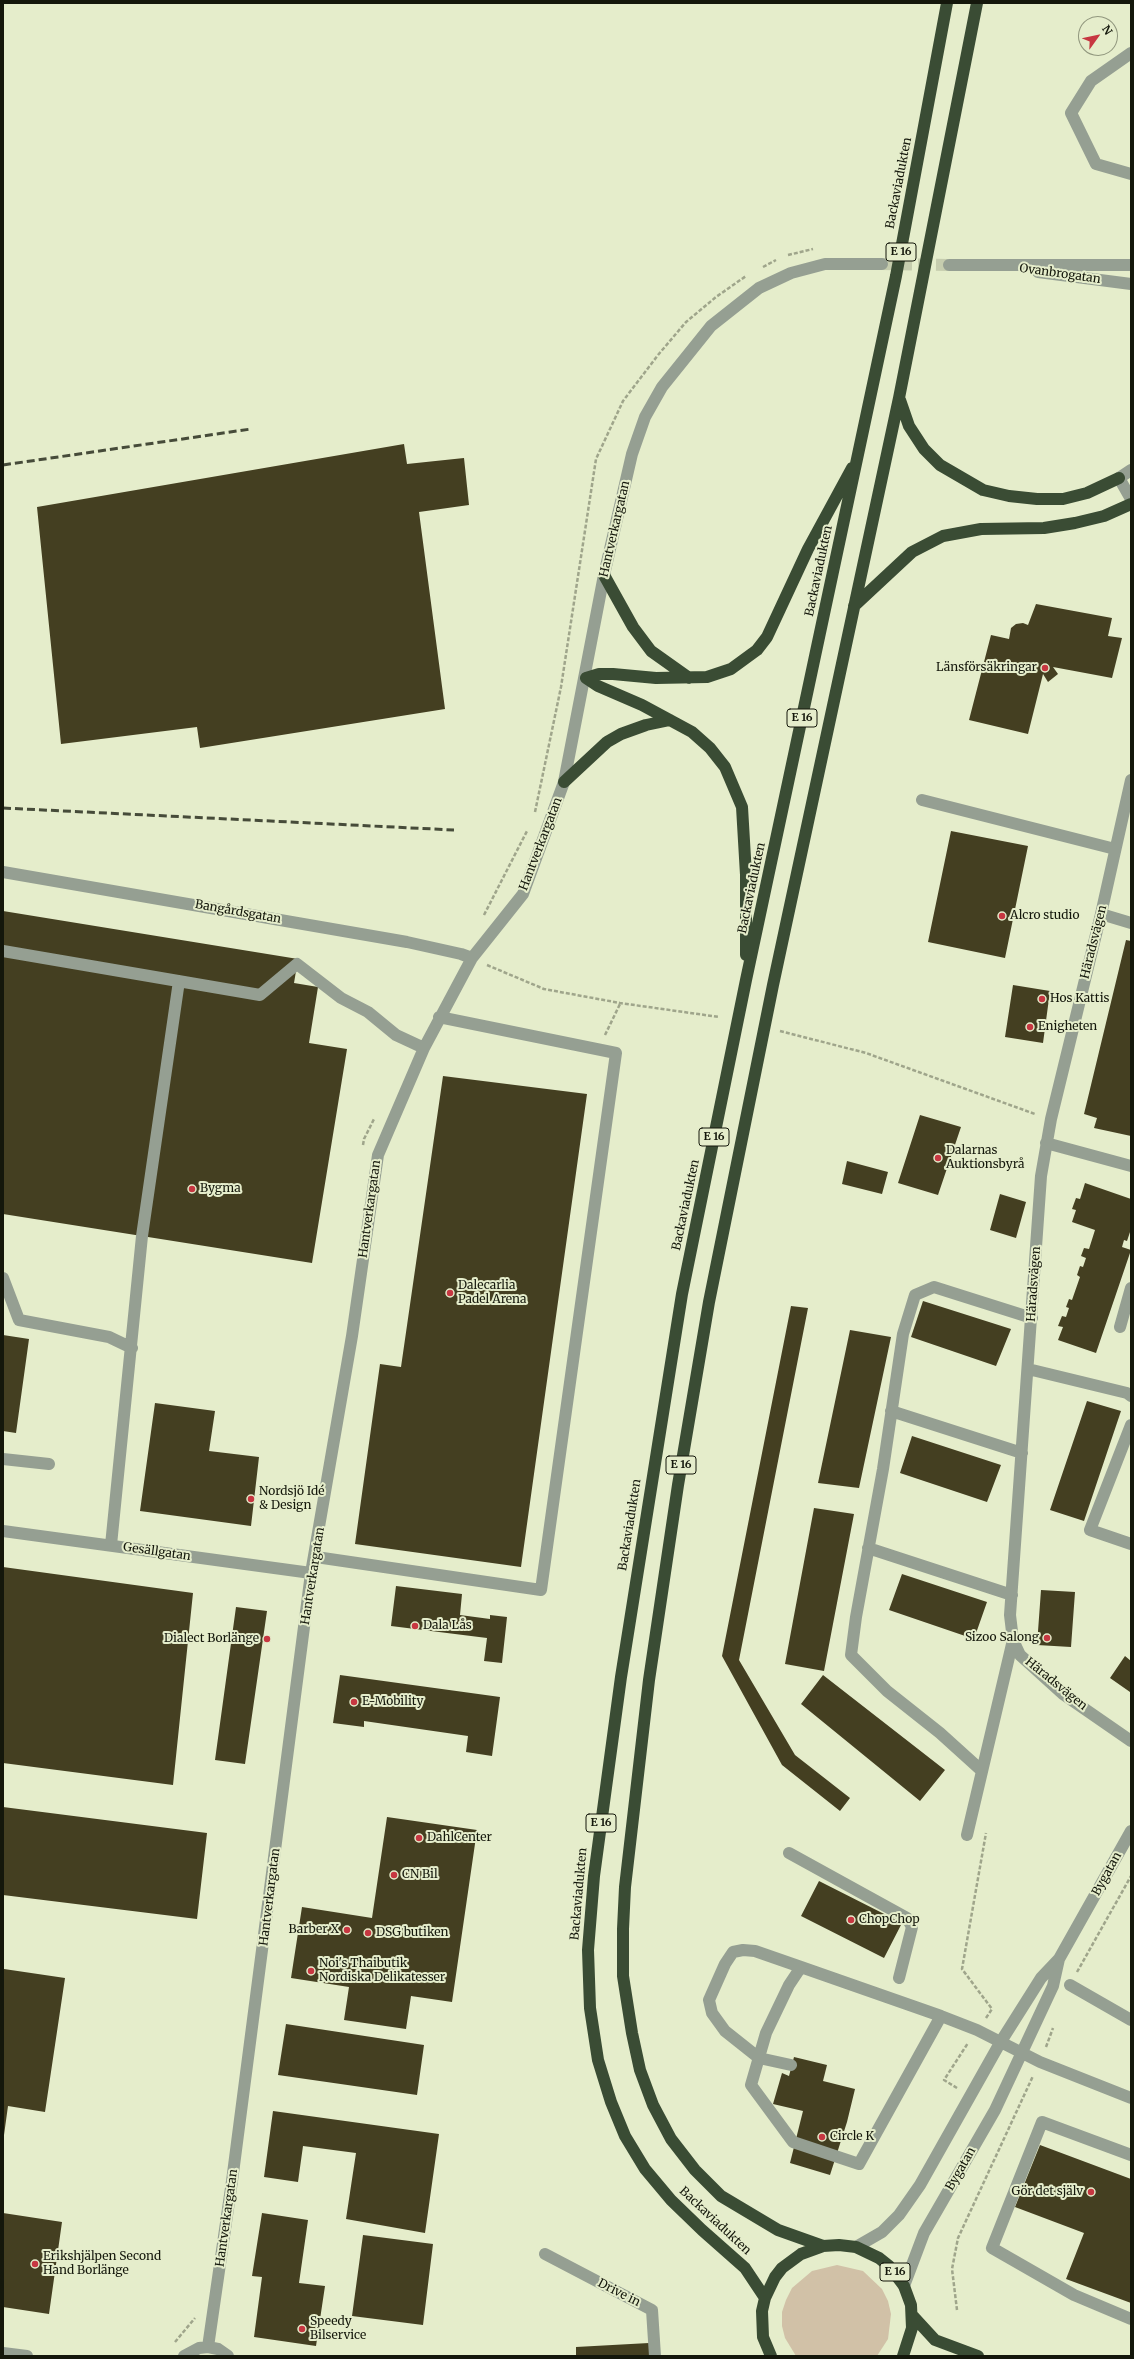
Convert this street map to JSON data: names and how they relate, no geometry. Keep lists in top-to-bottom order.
{
  "streets": {
    "highway": ["Backaviadukten", "E 16"],
    "street": [
      "Ovanbrogatan",
      "Hantverkargatan",
      "Bangårdsgatan",
      "Häradsvägen",
      "Gesällgatan",
      "Bygatan",
      "Drive in"
    ]
  },
  "crossings": [
    ["Backaviadukten", "E 16"],
    ["E 16", "Bygatan"],
    ["Hantverkargatan", "Bangårdsgatan"],
    ["Hantverkargatan", "Gesällgatan"]
  ],
  "places": [
    "Länsförsäkringar",
    "Alcro studio",
    "Hos Kattis",
    "Enigheten",
    "Dalarnas Auktionsbyrå",
    "Bygma",
    "Dalecarlia Padel Arena",
    "Nordsjö Idé & Design",
    "Dala Lås",
    "Sizoo Salong",
    "Dialect Borlänge",
    "E-Mobility",
    "DahlCenter",
    "CN Bil",
    "ChopChop",
    "Barber X",
    "DSG butiken",
    "Noi's Thaibutik Nordiska Delikatesser",
    "Circle K",
    "Gör det själv",
    "Erikshjälpen Second Hand Borlänge",
    "Speedy Bilservice"
  ],
  "north": "top right"
}
